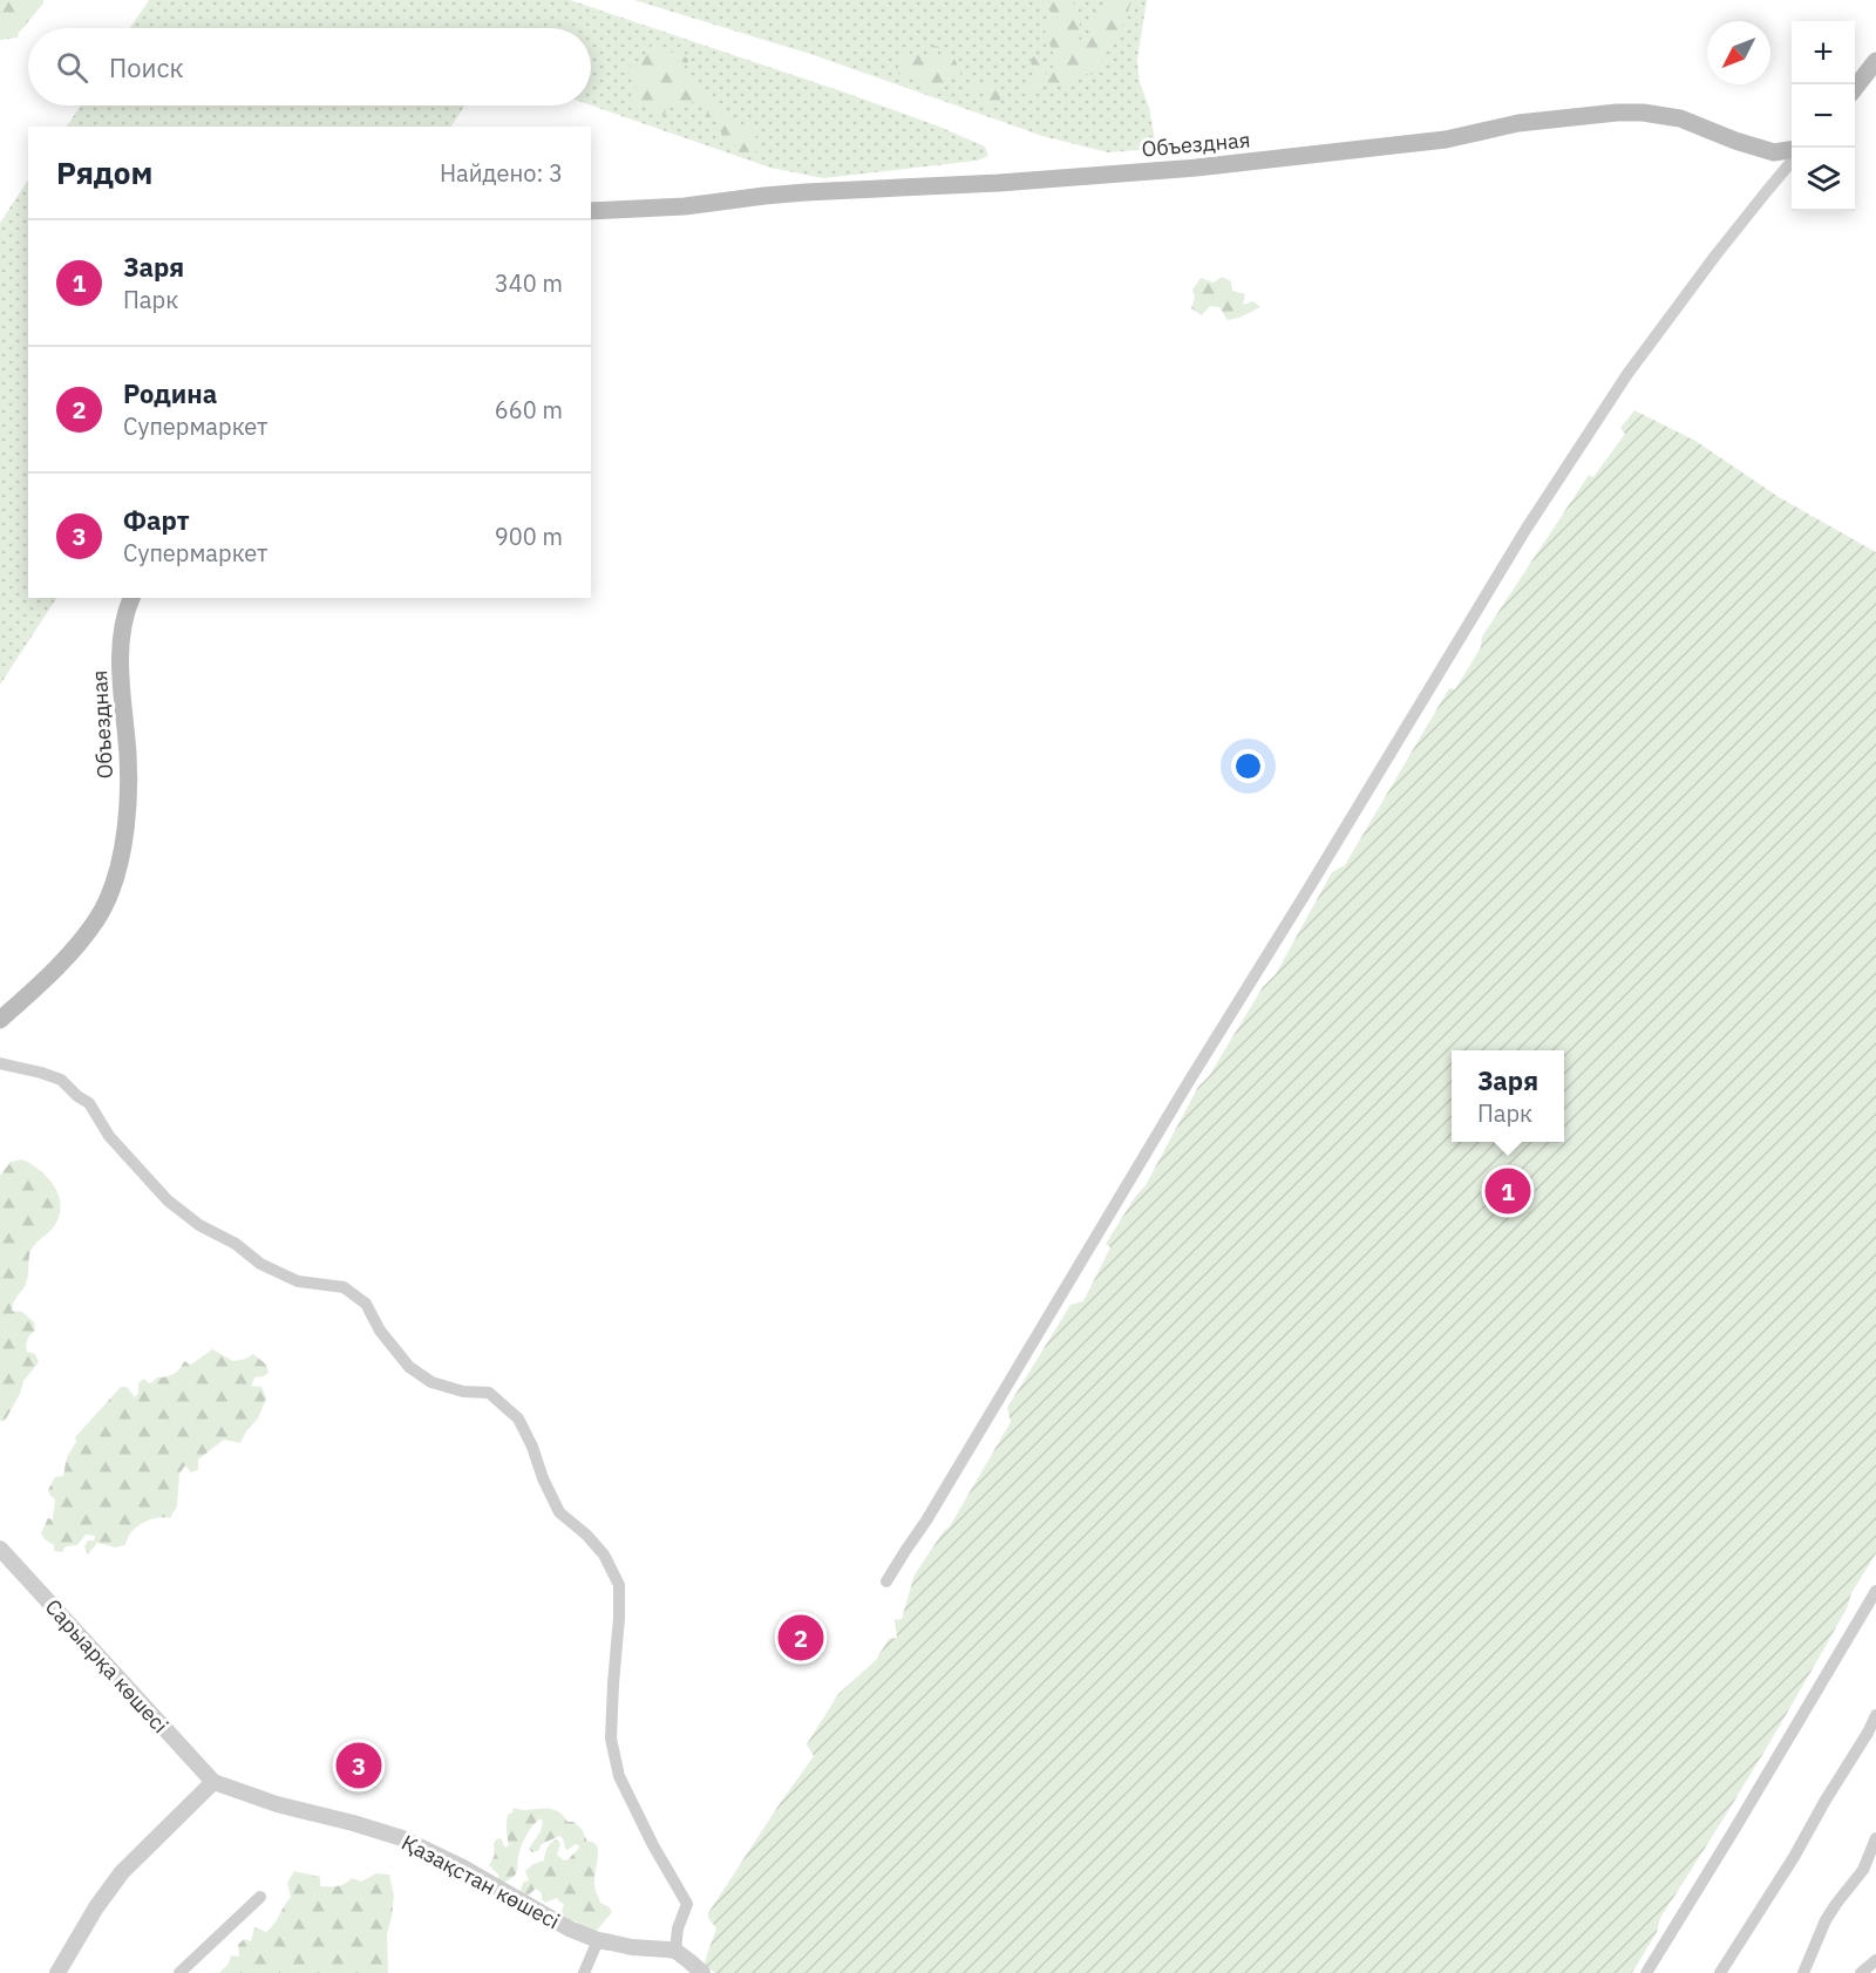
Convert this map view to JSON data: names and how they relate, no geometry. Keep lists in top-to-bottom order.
{
  "streets": {
    "main road": ["Объездная"],
    "street": ["Сарыарқа көшесі", "Қазақстан көшесі"]
  },
  "crossings": [
    ["Сарыарқа көшесі", "Қазақстан көшесі"]
  ],
  "north": "bottom left",
  "page": {
    "map_buttons": ["+", "−"],
    "search": "Поиск",
    "heading": ["Рядом", "Найдено: 3"],
    "list": [
      {
        "mark": "1",
        "name": "Заря",
        "note": "Парк",
        "value": "340 m"
      },
      {
        "mark": "2",
        "name": "Родина",
        "note": "Супермаркет",
        "value": "660 m"
      },
      {
        "mark": "3",
        "name": "Фарт",
        "note": "Супермаркет",
        "value": "900 m"
      }
    ],
    "popup": ["Заря", "Парк"],
    "pins": ["1", "2", "3"]
  }
}
